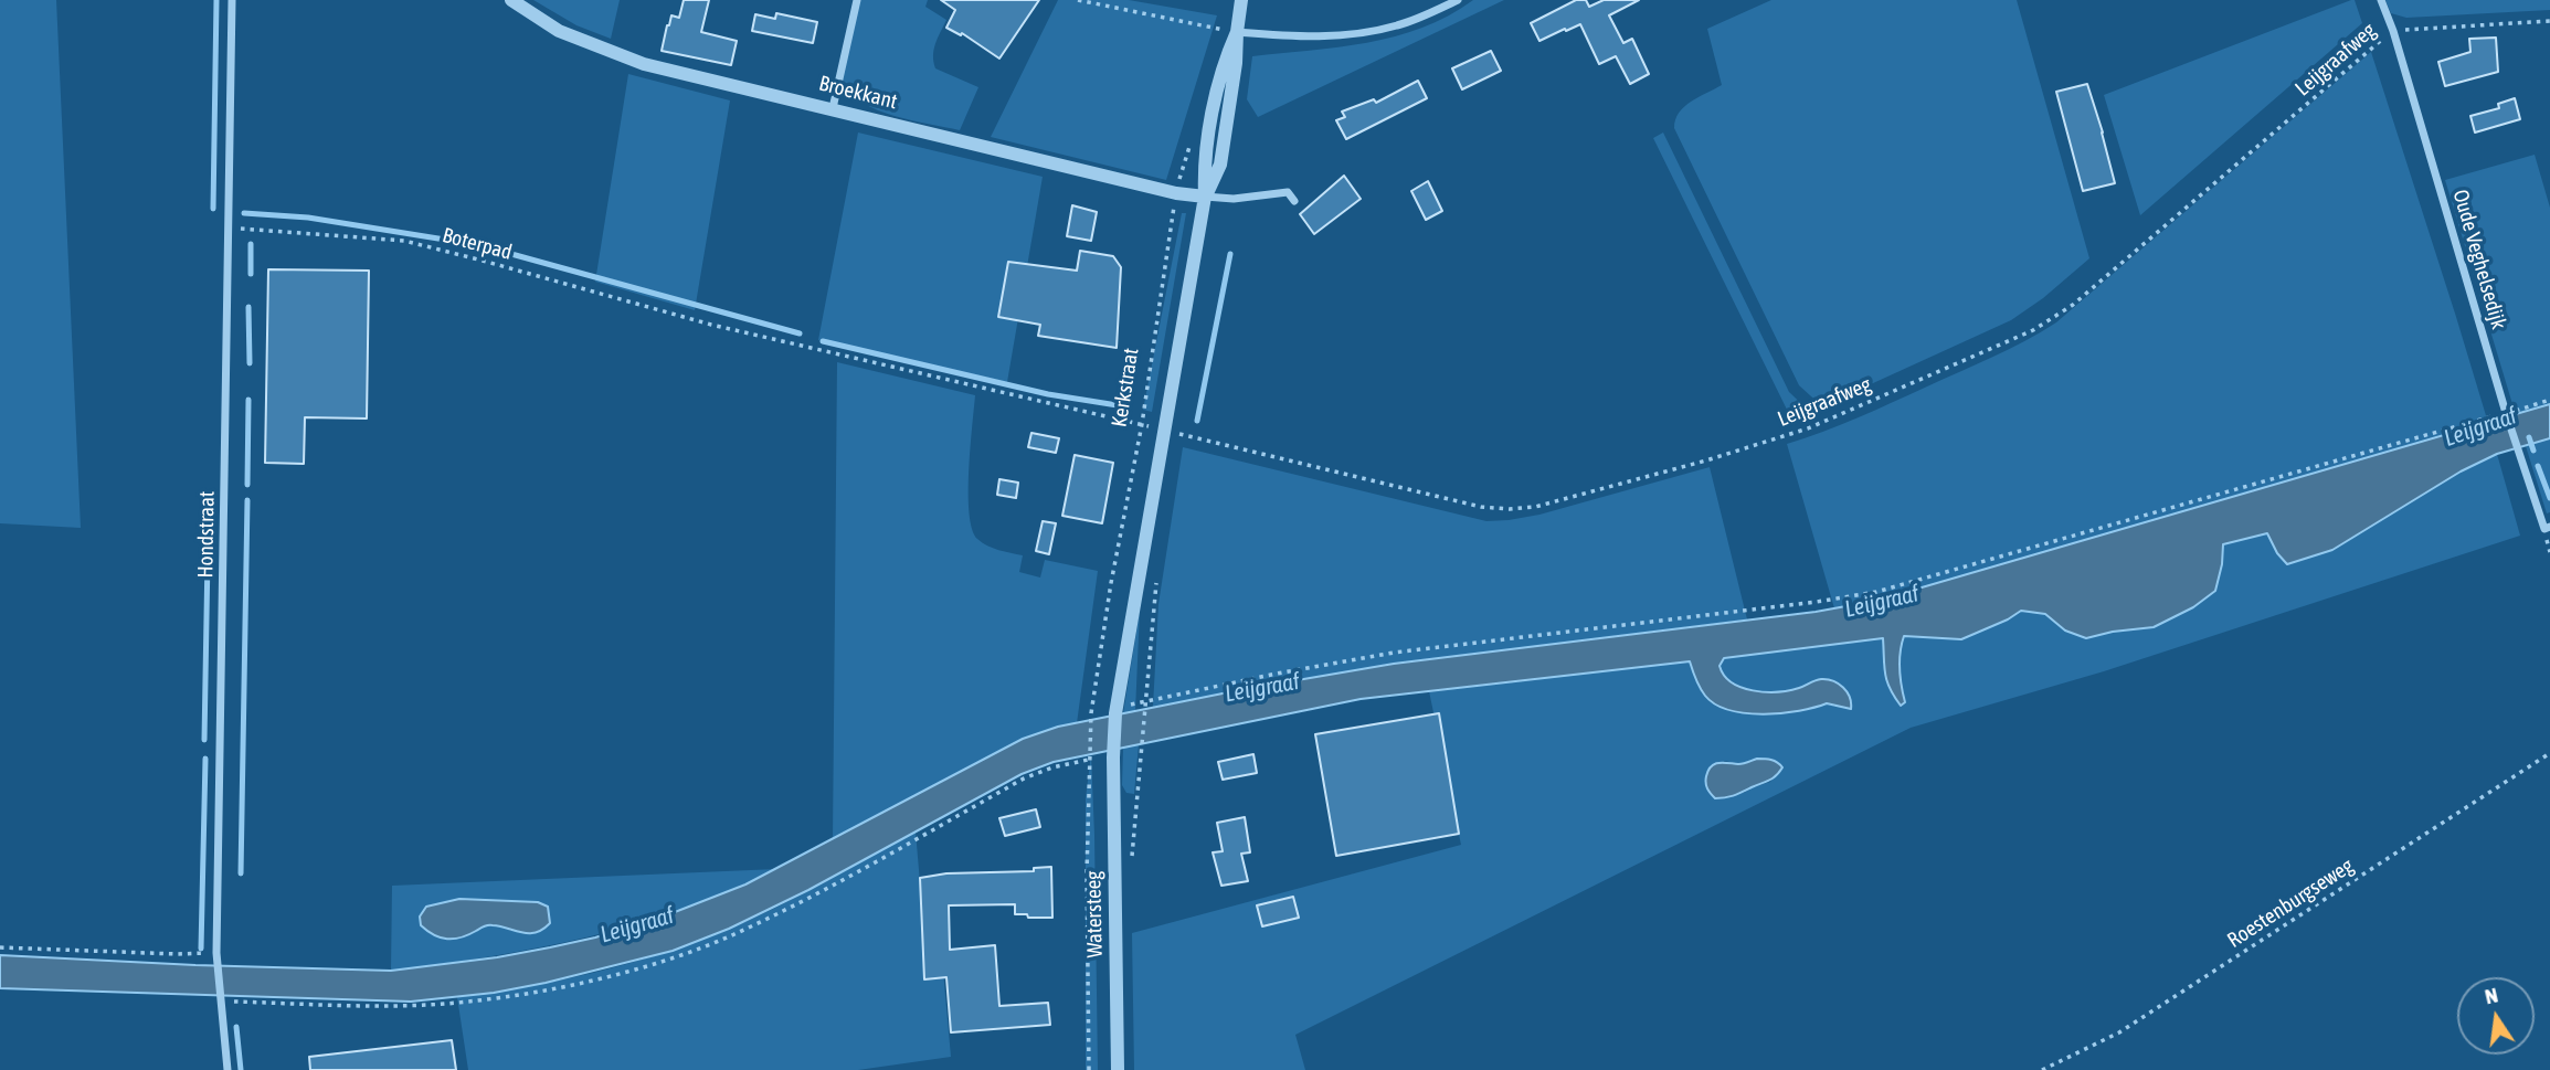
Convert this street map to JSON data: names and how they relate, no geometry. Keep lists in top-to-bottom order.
{
  "streets": {
    "street": [
      "Broekkant",
      "Oude Veghelsedijk",
      "Hondstraat",
      "Watersteeg"
    ],
    "path": [
      "Leijgraafweg",
      "Boterpad",
      "Kerkstraat",
      "Roestenburgseweg"
    ]
  },
  "crossings": [
    ["Leijgraafweg", "Boterpad"],
    ["Leijgraafweg", "Oude Veghelsedijk"],
    ["Leijgraafweg", "Kerkstraat"],
    ["Broekkant", "Kerkstraat"],
    ["Boterpad", "Kerkstraat"],
    ["Boterpad", "Hondstraat"],
    ["Kerkstraat", "Watersteeg"]
  ],
  "water": ["Leijgraaf"],
  "north": "top"
}
